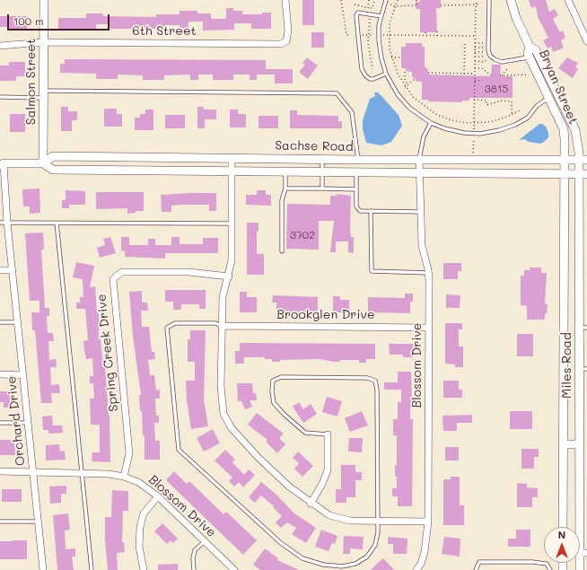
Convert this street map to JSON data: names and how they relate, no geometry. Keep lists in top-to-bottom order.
{
  "streets": {
    "main road": [
      "Salmon Street",
      "Bryan Street",
      "Sachse Road",
      "Miles Road"
    ],
    "street": [
      "6th Street",
      "Brookglen Drive",
      "Spring Creek Drive",
      "Blossom Drive",
      "Orchard Drive"
    ]
  },
  "crossings": [
    ["6th Street", "Salmon Street"],
    ["Salmon Street", "Sachse Road"],
    ["Bryan Street", "Sachse Road"],
    ["Bryan Street", "Miles Road"],
    ["Sachse Road", "Blossom Drive"],
    ["Sachse Road", "Miles Road"],
    ["Sachse Road", "Orchard Drive"],
    ["Brookglen Drive", "Blossom Drive"],
    ["Spring Creek Drive", "Blossom Drive"],
    ["Blossom Drive", "Orchard Drive"]
  ],
  "house_numbers": ["3815", "3702"],
  "scale_bar": "100 m",
  "north": "top"
}
